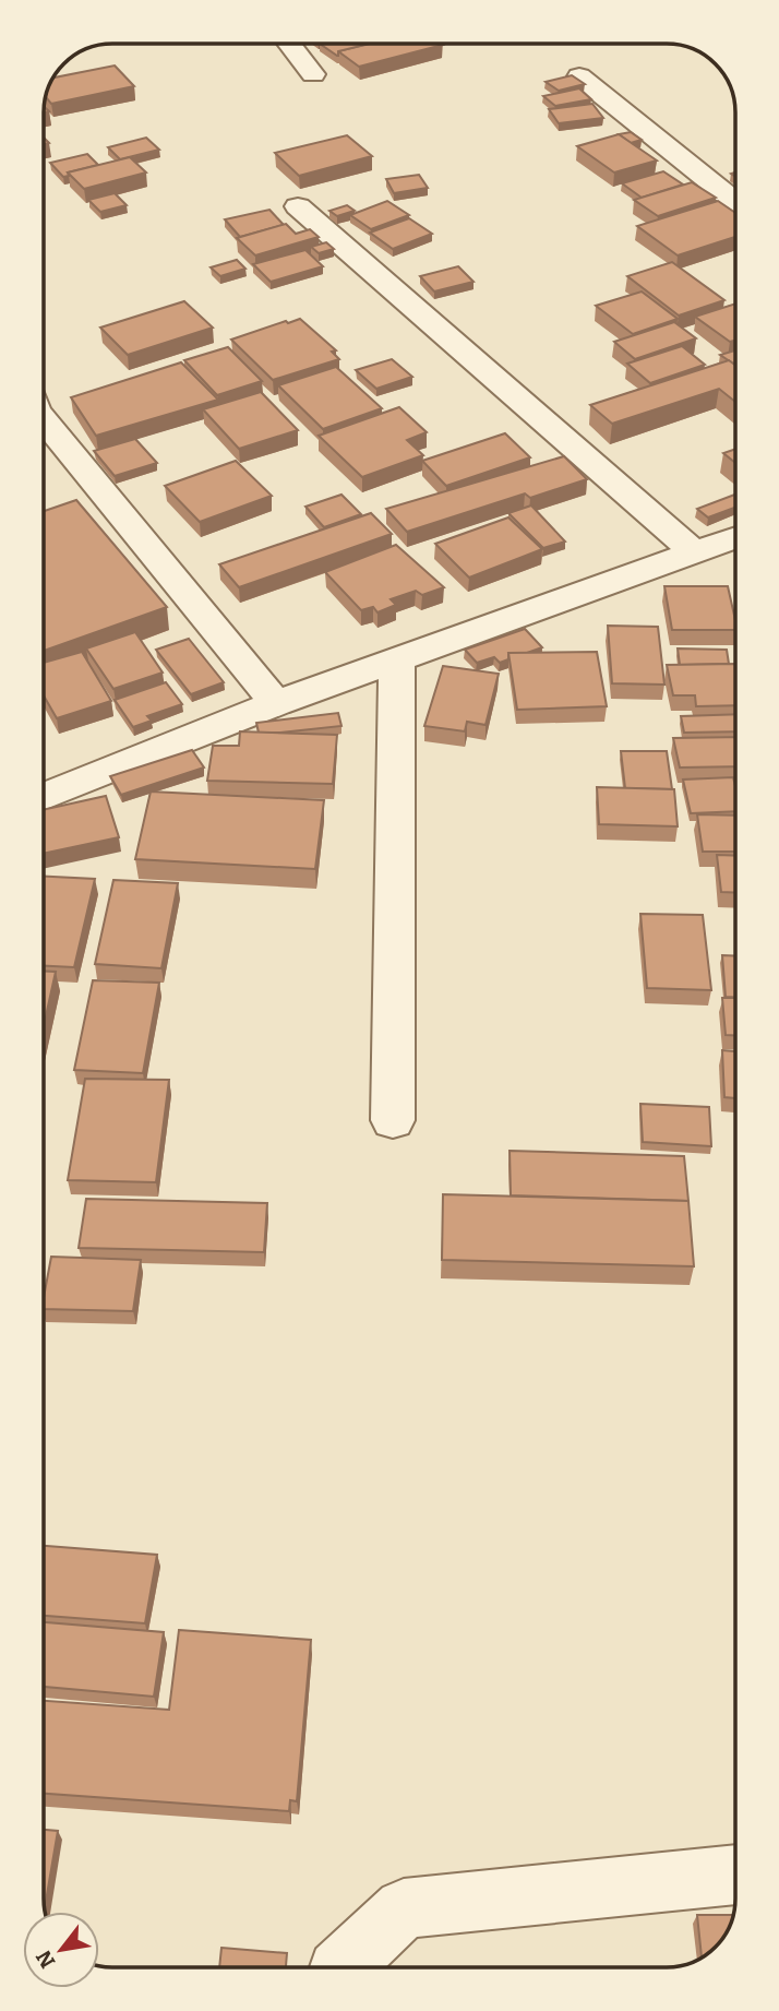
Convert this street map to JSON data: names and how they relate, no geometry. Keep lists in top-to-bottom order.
{
  "north": "bottom left"
}
